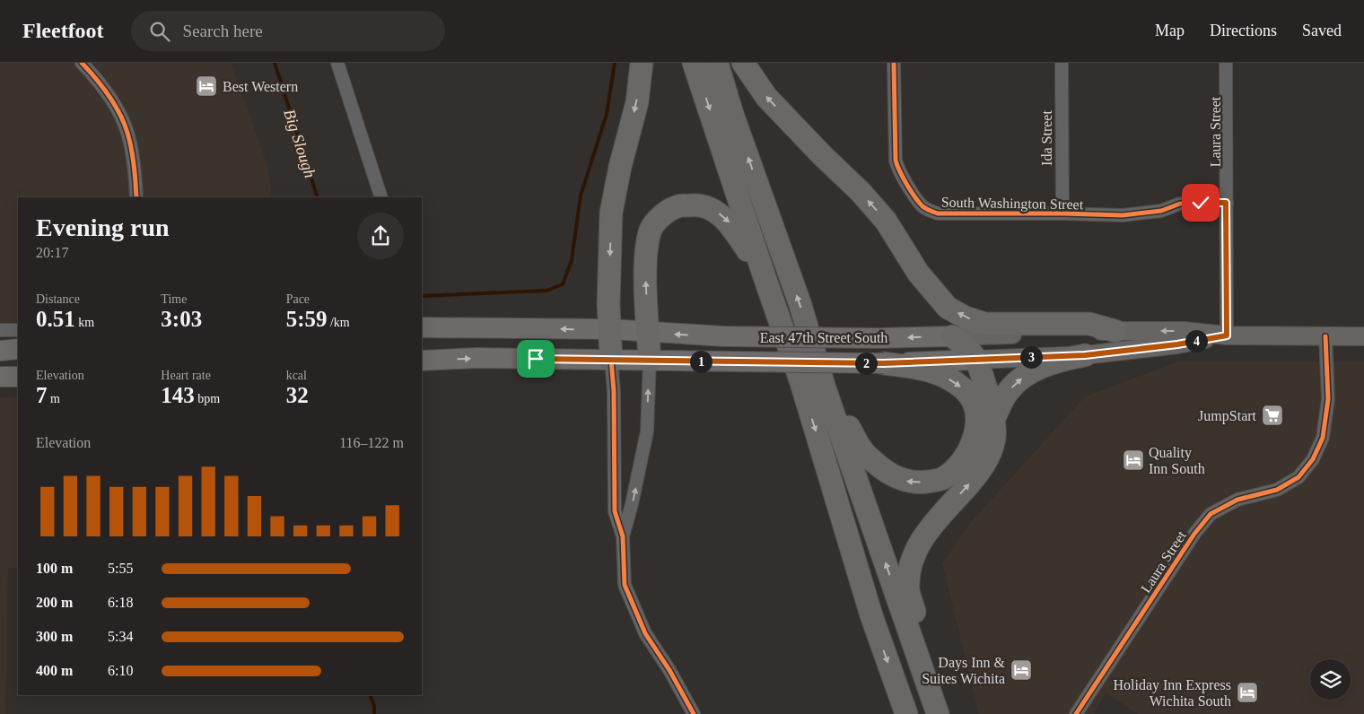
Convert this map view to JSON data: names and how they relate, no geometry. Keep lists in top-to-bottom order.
{
  "streets": {
    "main road": ["East 47th Street South"],
    "street": ["Laura Street", "Ida Street", "South Washington Street"]
  },
  "crossings": [
    ["Laura Street", "South Washington Street"],
    ["Laura Street", "East 47th Street South"],
    ["Ida Street", "South Washington Street"]
  ],
  "water": ["Big Slough"],
  "places": {
    "hotel": [
      "Best Western",
      "Quality Inn South",
      "Days Inn & Suites Wichita",
      "Holiday Inn Express Wichita South"
    ],
    "supermarket": ["JumpStart"]
  },
  "page": {
    "header": "Fleetfoot",
    "search": "Search here",
    "nav": ["Map", "Directions", "Saved"],
    "heading": ["Evening run", "20:17"],
    "stats": [
      ["Distance", "0.51 km"],
      ["Time", "3:03"],
      ["Pace", "5:59 /km"],
      ["Elevation", "7 m"],
      ["Heart rate", "143 bpm"],
      ["kcal", "32"]
    ],
    "pins": [
      "4",
      "3",
      "1",
      "2"
    ],
    "chart": ["Elevation", "116–122 m"],
    "list": [
      {
        "name": "100 m",
        "note": "5:55"
      },
      {
        "name": "200 m",
        "note": "6:18"
      },
      {
        "name": "300 m",
        "note": "5:34"
      },
      {
        "name": "400 m",
        "note": "6:10"
      }
    ]
  }
}
